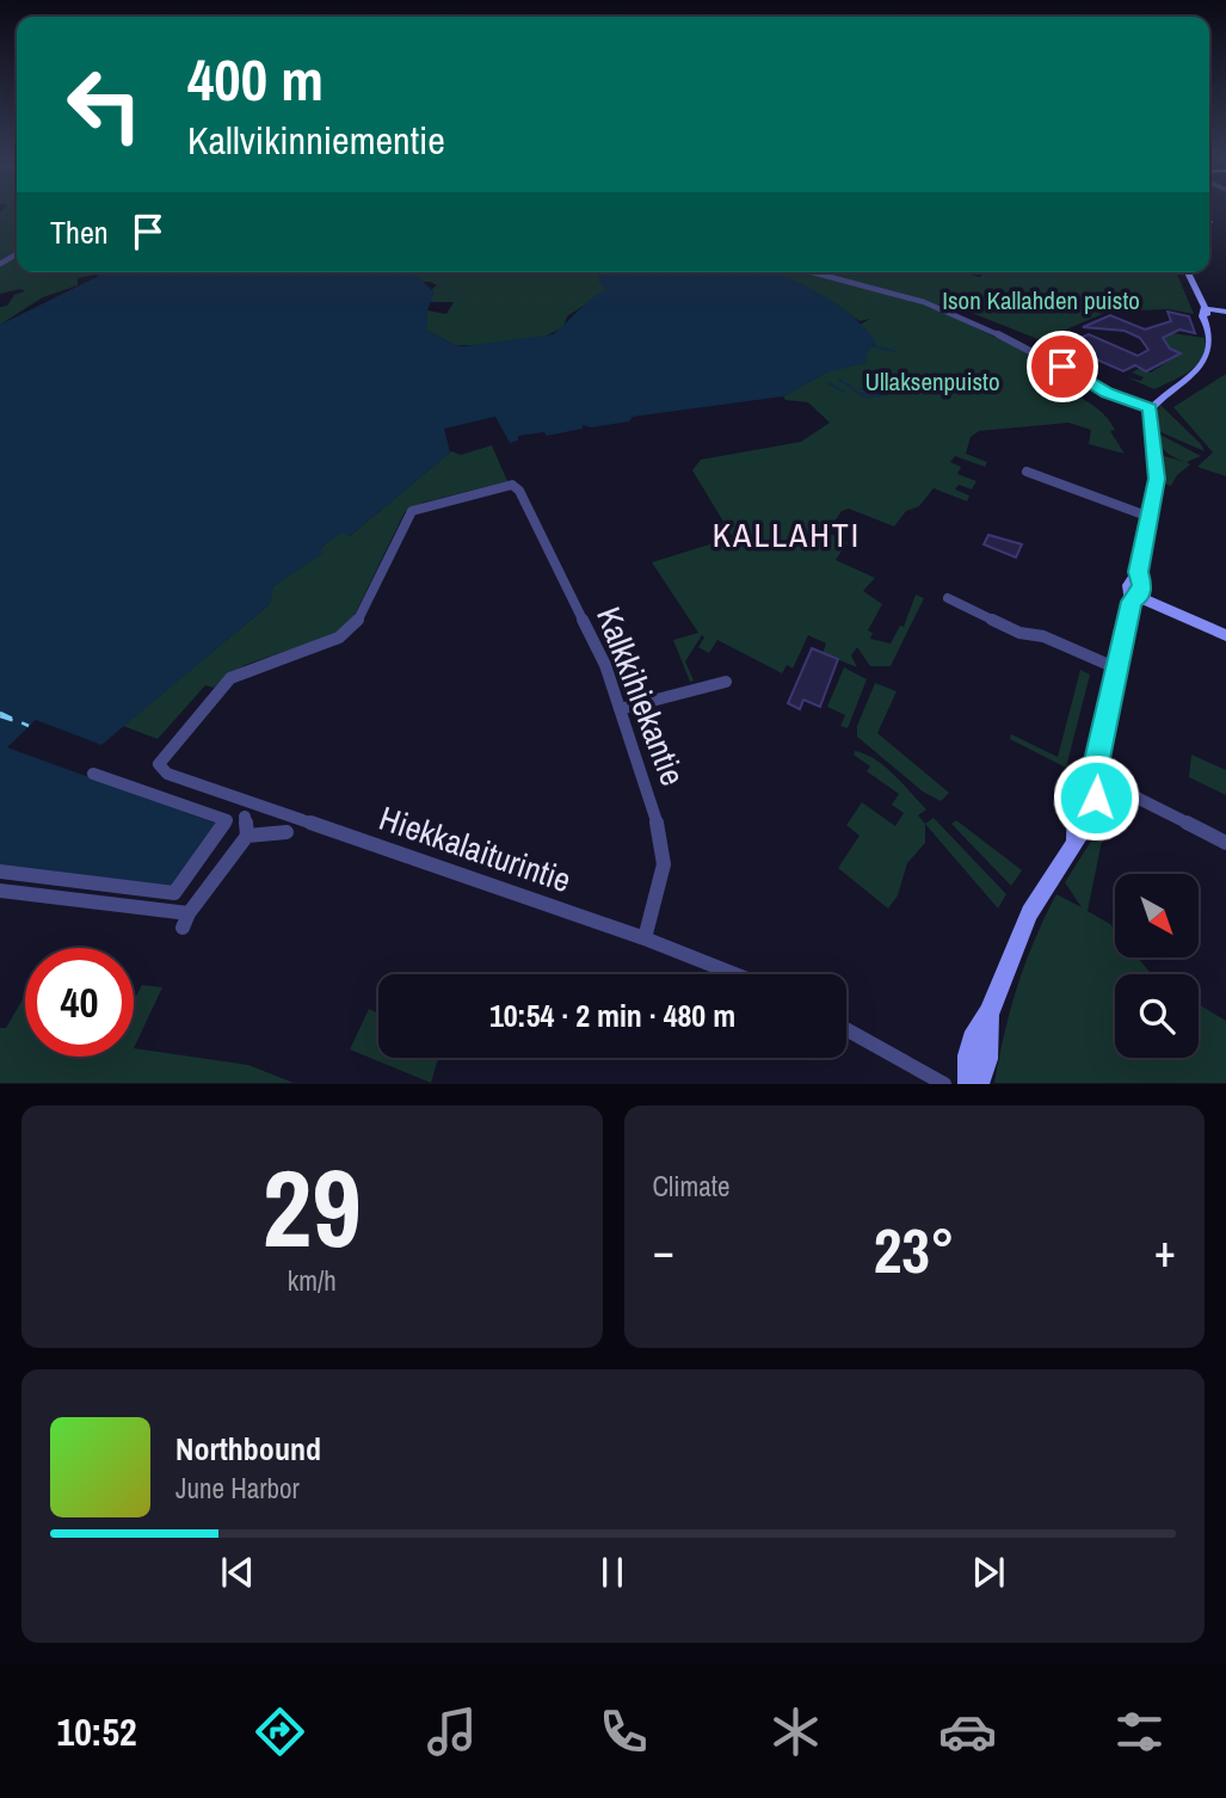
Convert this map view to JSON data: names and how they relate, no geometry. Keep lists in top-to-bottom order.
{
  "streets": {
    "street": ["Kalkkihiekantie", "Hiekkalaiturintie"]
  },
  "crossings": [
    ["Kalkkihiekantie", "Hiekkalaiturintie"]
  ],
  "districts": ["KALLAHTI"],
  "parks": ["Ison Kallahden puisto", "Ullaksenpuisto"],
  "north": "bottom right",
  "page": {
    "turn": ["400 m", "Kallvikinniementie"],
    "then": "Then",
    "limit": "40",
    "trip": "10:54 · 2 min · 480 m",
    "tile": [
      ["29", "km/h"],
      "Climate"
    ],
    "heat": ["−", "23°", "+"],
    "song": ["Northbound", "June Harbor"],
    "tabs": "10:52"
  }
}
